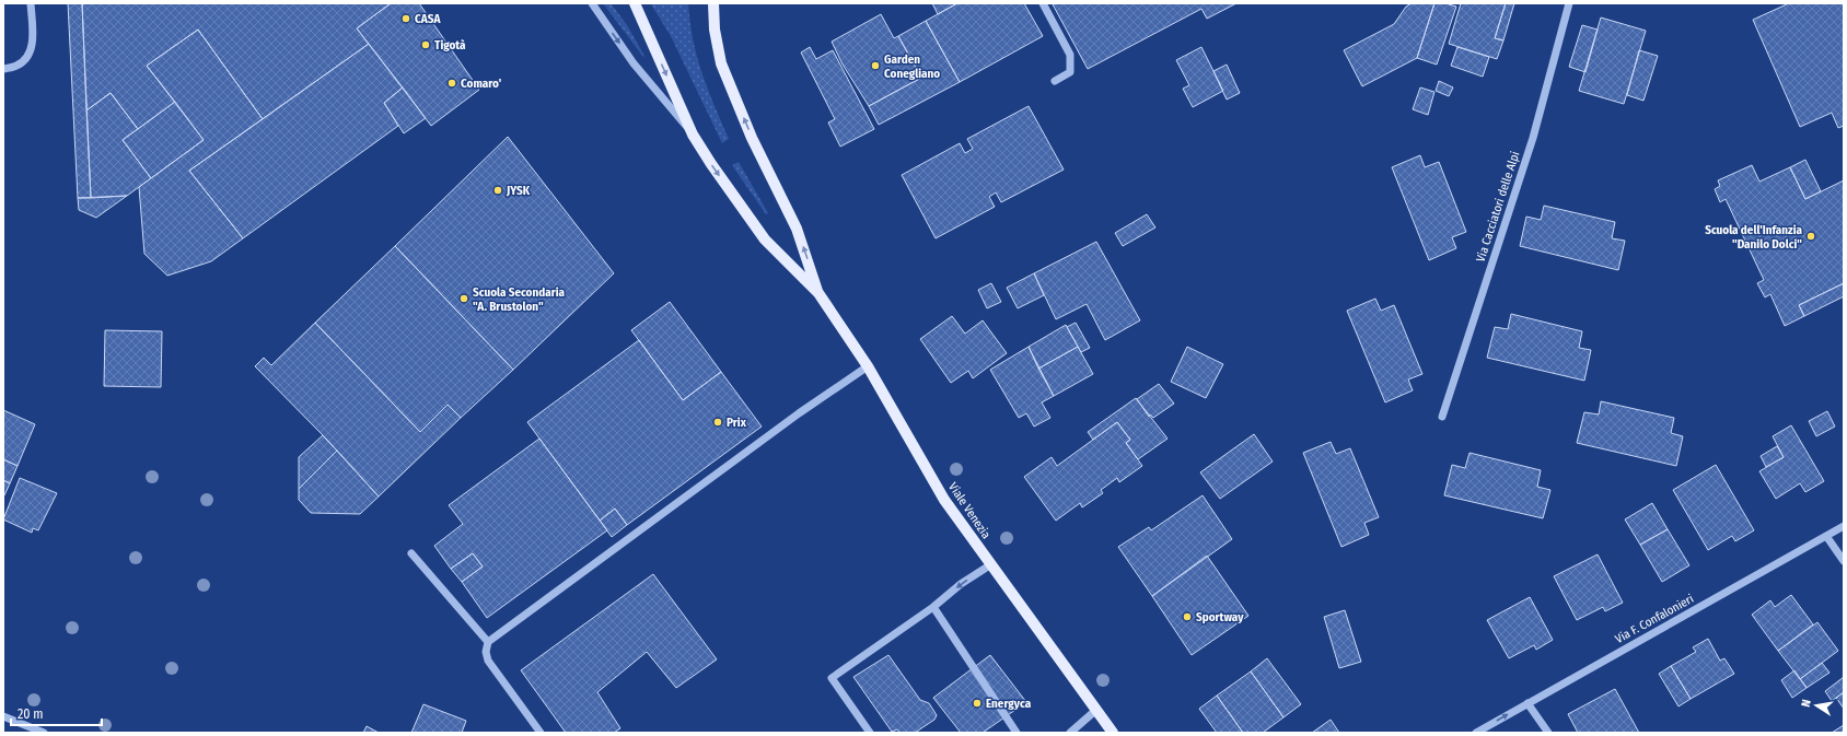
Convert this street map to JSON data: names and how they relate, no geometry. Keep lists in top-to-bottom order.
{
  "streets": {
    "main road": ["Viale Venezia"],
    "street": ["Via Cacciatori delle Alpi", "Via F. Confalonieri"]
  },
  "places": [
    "CASA",
    "Tigotà",
    "Garden Conegliano",
    "Comaro'",
    "JYSK",
    "Scuola dell'Infanzia \"Danilo Dolci\"",
    "Scuola Secondaria \"A. Brustolon\"",
    "Prix",
    "Sportway",
    "Energyca"
  ],
  "scale_bar": "20 m",
  "north": "left"
}
